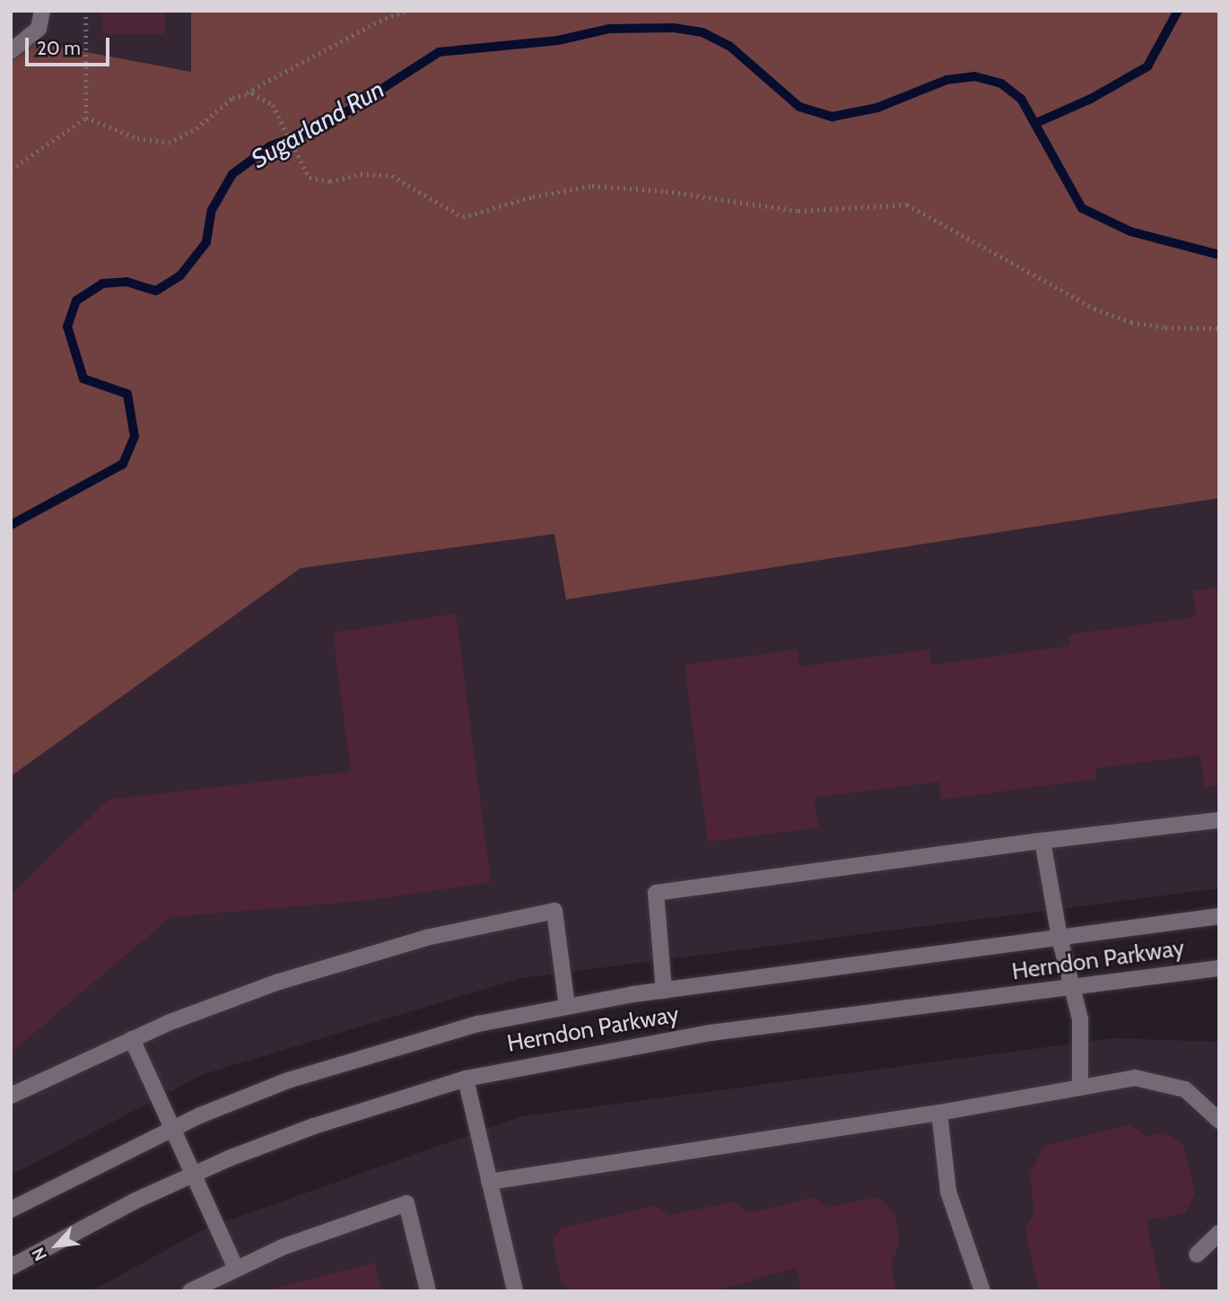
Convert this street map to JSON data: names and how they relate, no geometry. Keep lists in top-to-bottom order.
{
  "streets": {
    "main road": ["Herndon Parkway"]
  },
  "water": ["Sugarland Run"],
  "scale_bar": "20 m",
  "north": "bottom left"
}
